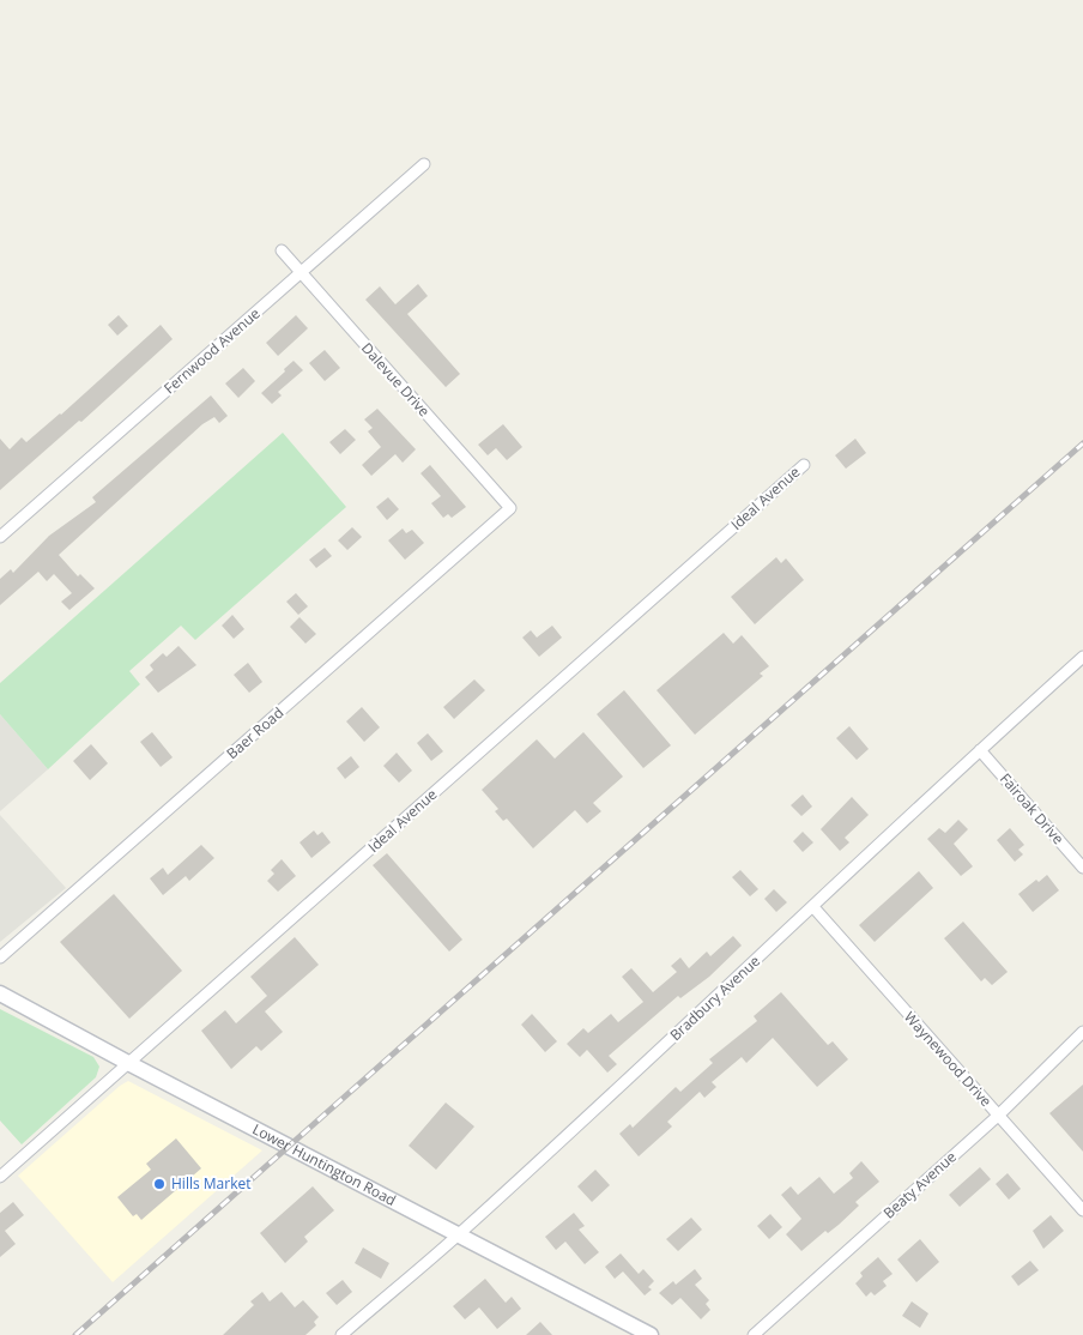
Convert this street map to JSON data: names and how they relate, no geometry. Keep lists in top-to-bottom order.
{
  "streets": {
    "main road": ["Lower Huntington Road"],
    "street": [
      "Fernwood Avenue",
      "Dalevue Drive",
      "Ideal Avenue",
      "Baer Road",
      "Fairoak Drive",
      "Bradbury Avenue",
      "Waynewood Drive",
      "Beaty Avenue"
    ]
  },
  "crossings": [
    ["Fernwood Avenue", "Dalevue Drive"],
    ["Dalevue Drive", "Baer Road"],
    ["Ideal Avenue", "Lower Huntington Road"],
    ["Fairoak Drive", "Bradbury Avenue"],
    ["Bradbury Avenue", "Waynewood Drive"],
    ["Bradbury Avenue", "Lower Huntington Road"],
    ["Waynewood Drive", "Beaty Avenue"]
  ],
  "places": ["Hills Market"]
}
